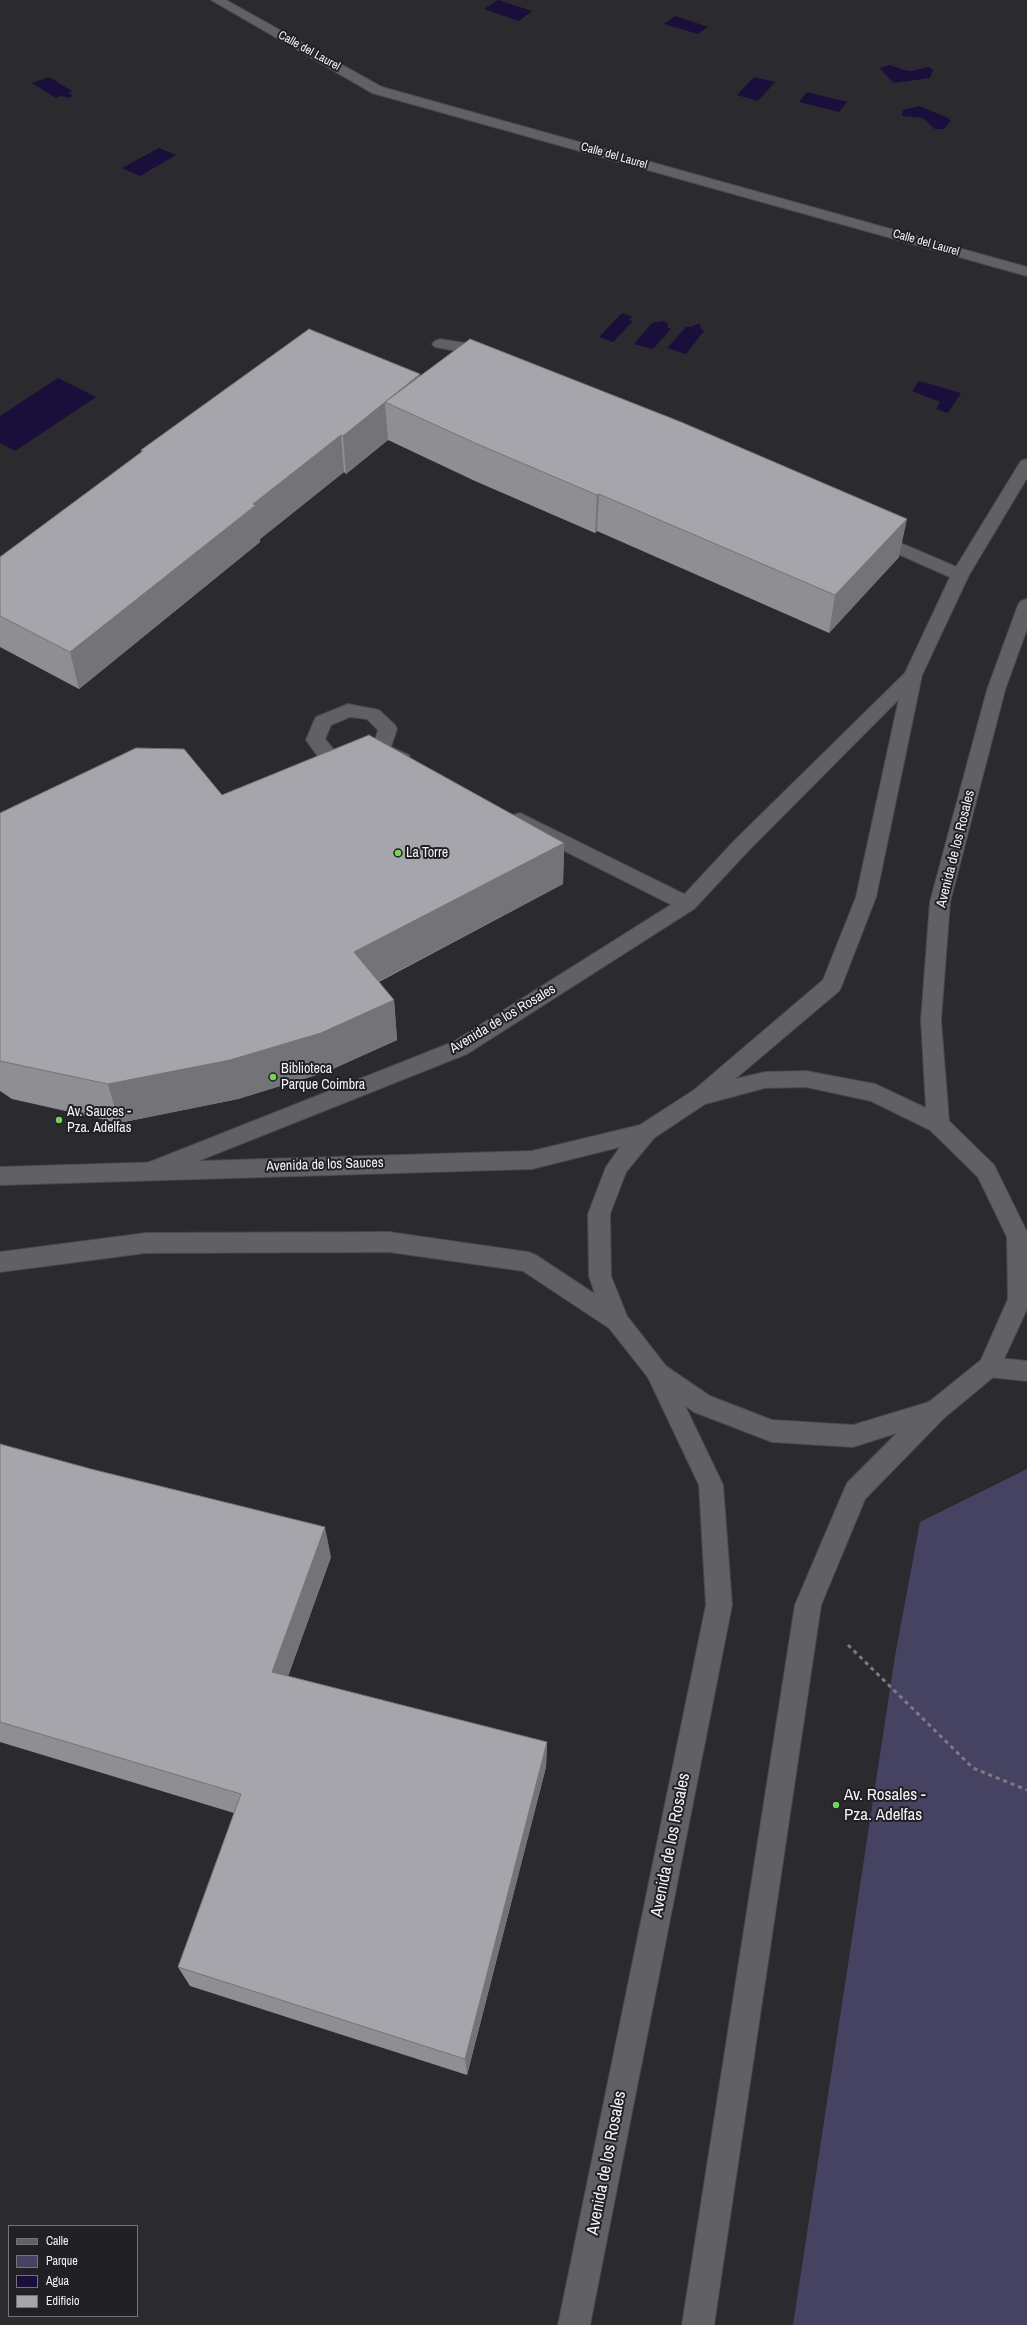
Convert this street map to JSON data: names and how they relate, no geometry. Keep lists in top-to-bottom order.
{
  "streets": {
    "street": ["Calle del Laurel", "Avenida de los Rosales", "Avenida de los Sauces"]
  },
  "crossings": [
    ["Avenida de los Rosales", "Avenida de los Sauces"]
  ],
  "places": [
    "La Torre",
    "Biblioteca Parque Coimbra",
    "Av. Sauces - Pza. Adelfas",
    "Av. Rosales - Pza. Adelfas"
  ],
  "legend": [
    "Calle",
    "Parque",
    "Agua",
    "Edificio"
  ]
}
